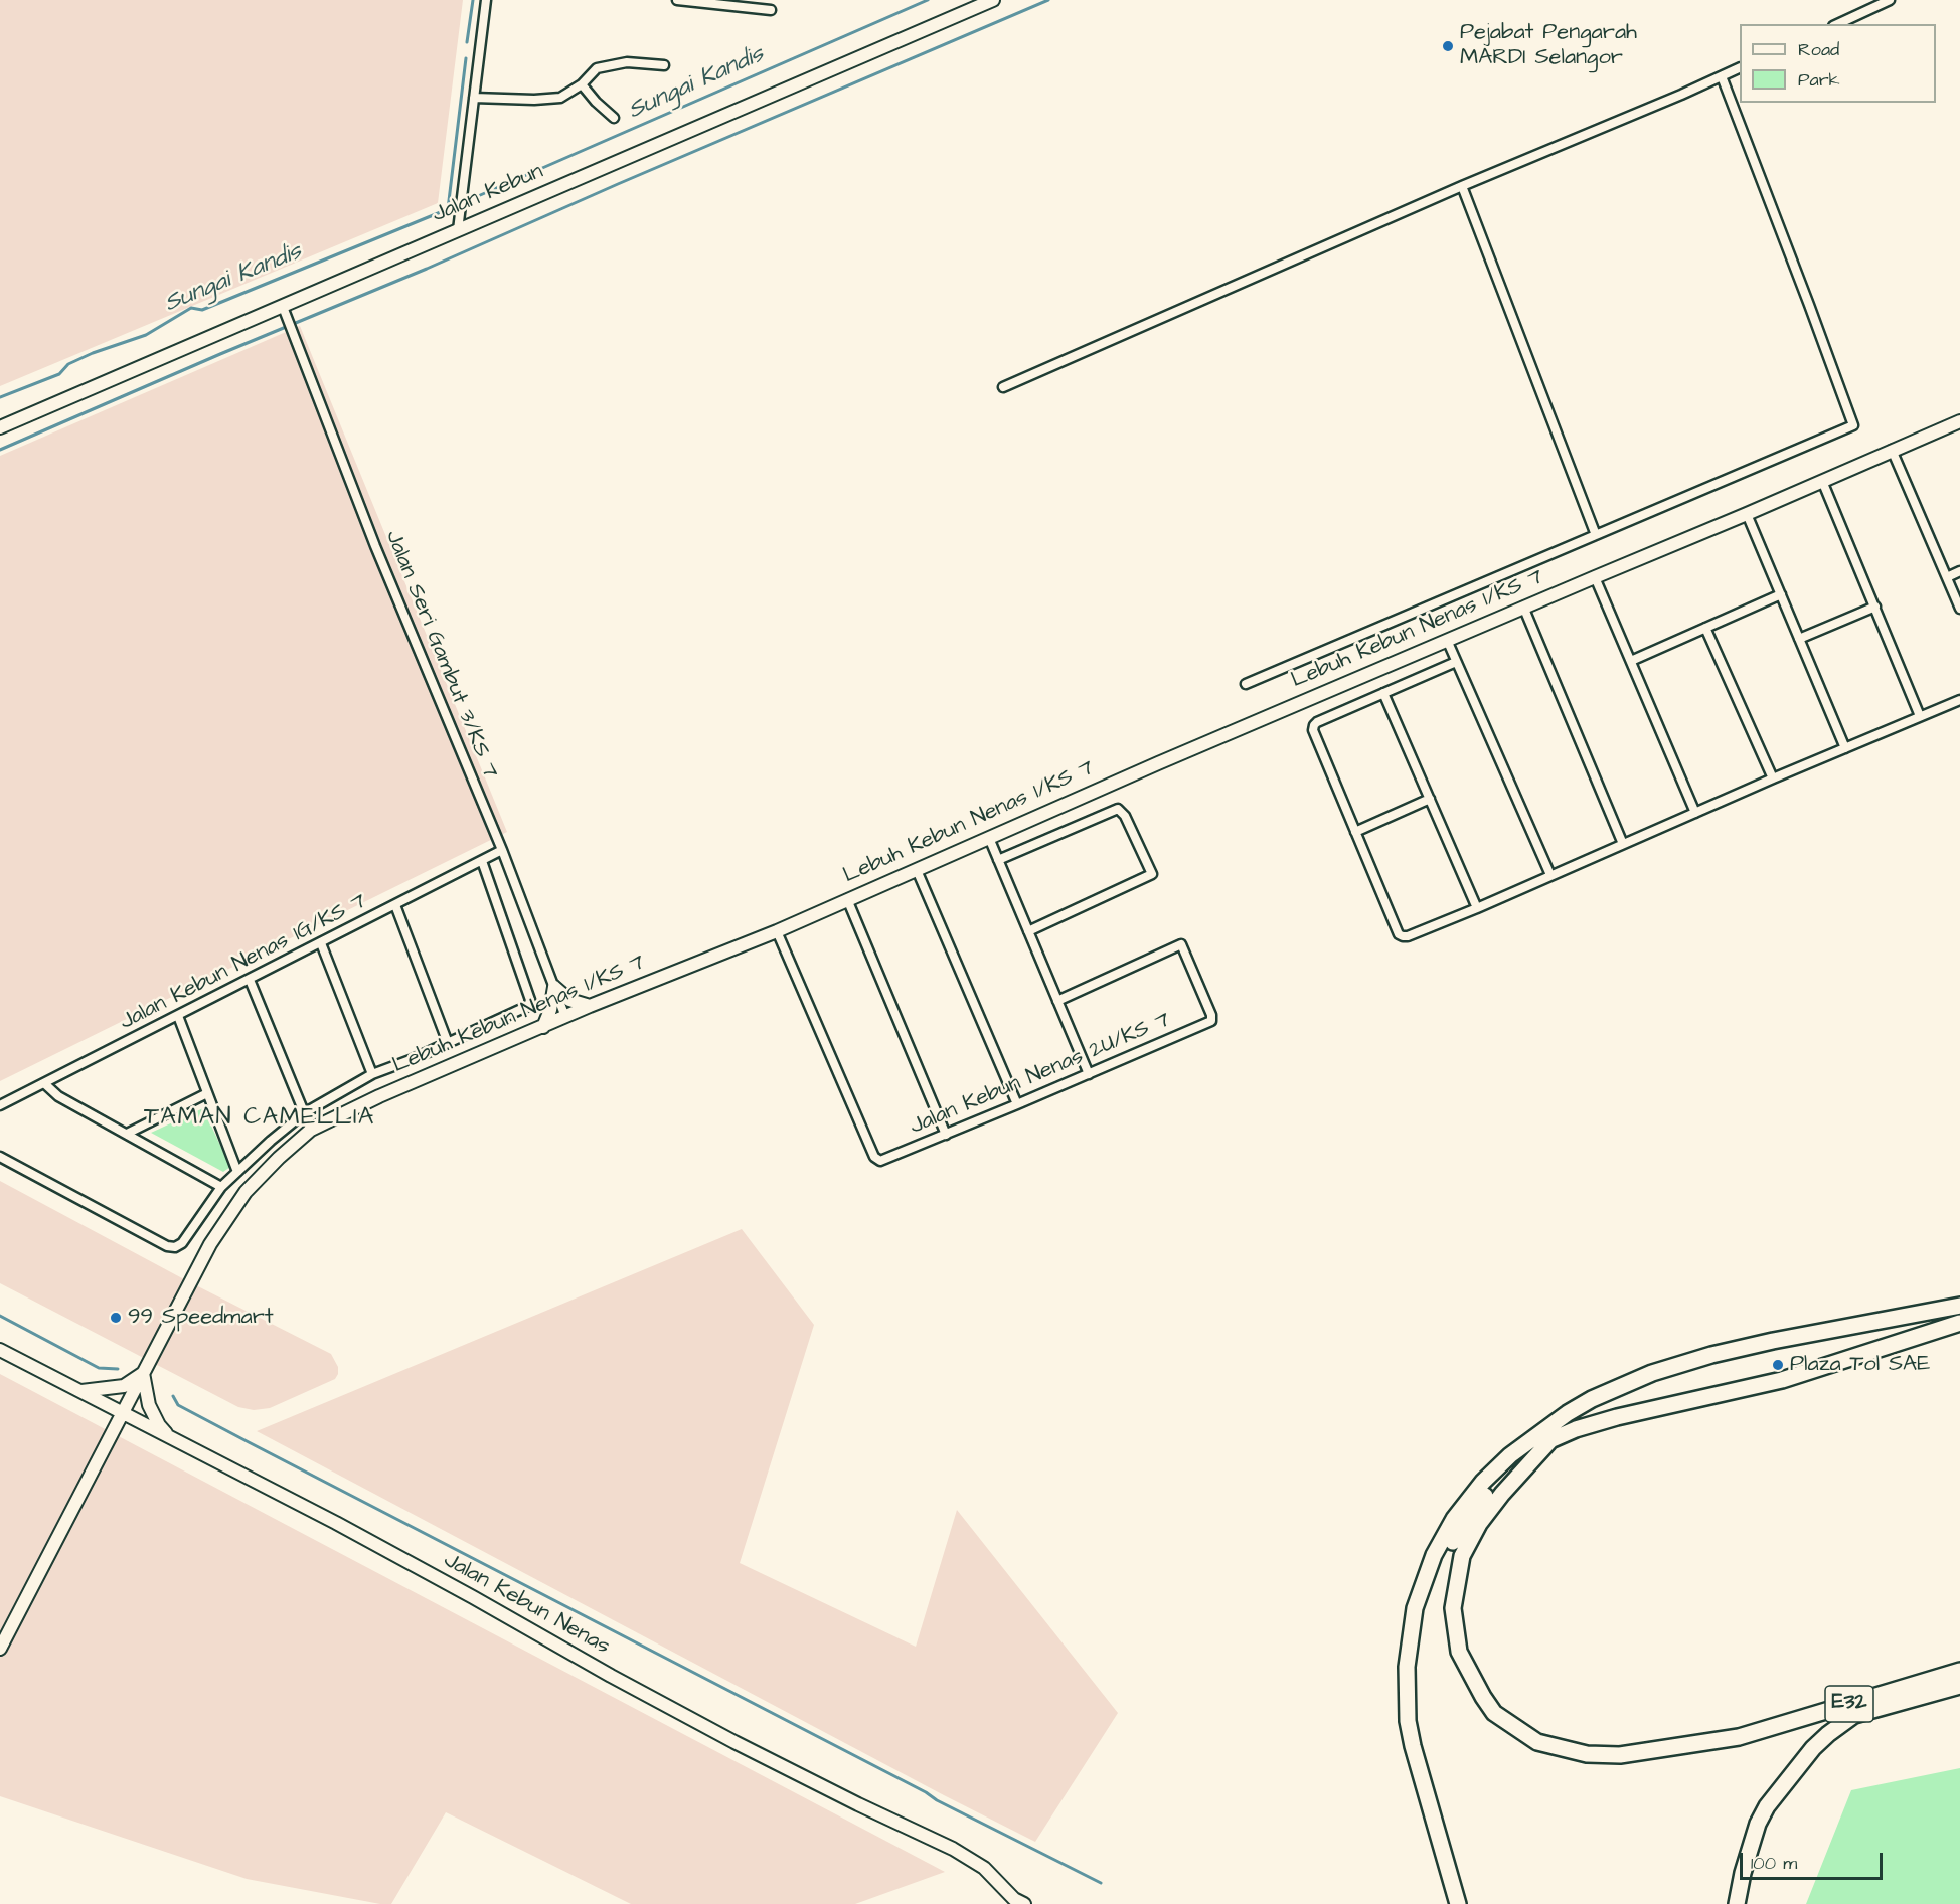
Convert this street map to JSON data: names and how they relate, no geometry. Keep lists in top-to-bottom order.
{
  "streets": {
    "highway": ["E32"],
    "street": [
      "Jalan Kebun",
      "Lebuh Kebun Nenas 1/KS 7",
      "Jalan Seri Gambut 3/KS 7",
      "Jalan Kebun Nenas 1G/KS 7",
      "Jalan Kebun Nenas 2U/KS 7",
      "Jalan Kebun Nenas"
    ]
  },
  "crossings": [
    ["Jalan Kebun", "Jalan Seri Gambut 3/KS 7"],
    ["Lebuh Kebun Nenas 1/KS 7", "Jalan Seri Gambut 3/KS 7"],
    ["Lebuh Kebun Nenas 1/KS 7", "Jalan Kebun Nenas 2U/KS 7"],
    ["Lebuh Kebun Nenas 1/KS 7", "Jalan Kebun Nenas"],
    ["Jalan Seri Gambut 3/KS 7", "Jalan Kebun Nenas 1G/KS 7"]
  ],
  "districts": ["TAMAN CAMELLIA"],
  "water": ["Sungai Kandis"],
  "places": ["Pejabat Pengarah MARDI Selangor", "99 Speedmart", "Plaza Tol SAE"],
  "legend": ["Road", "Park"],
  "scale_bar": "100 m"
}
